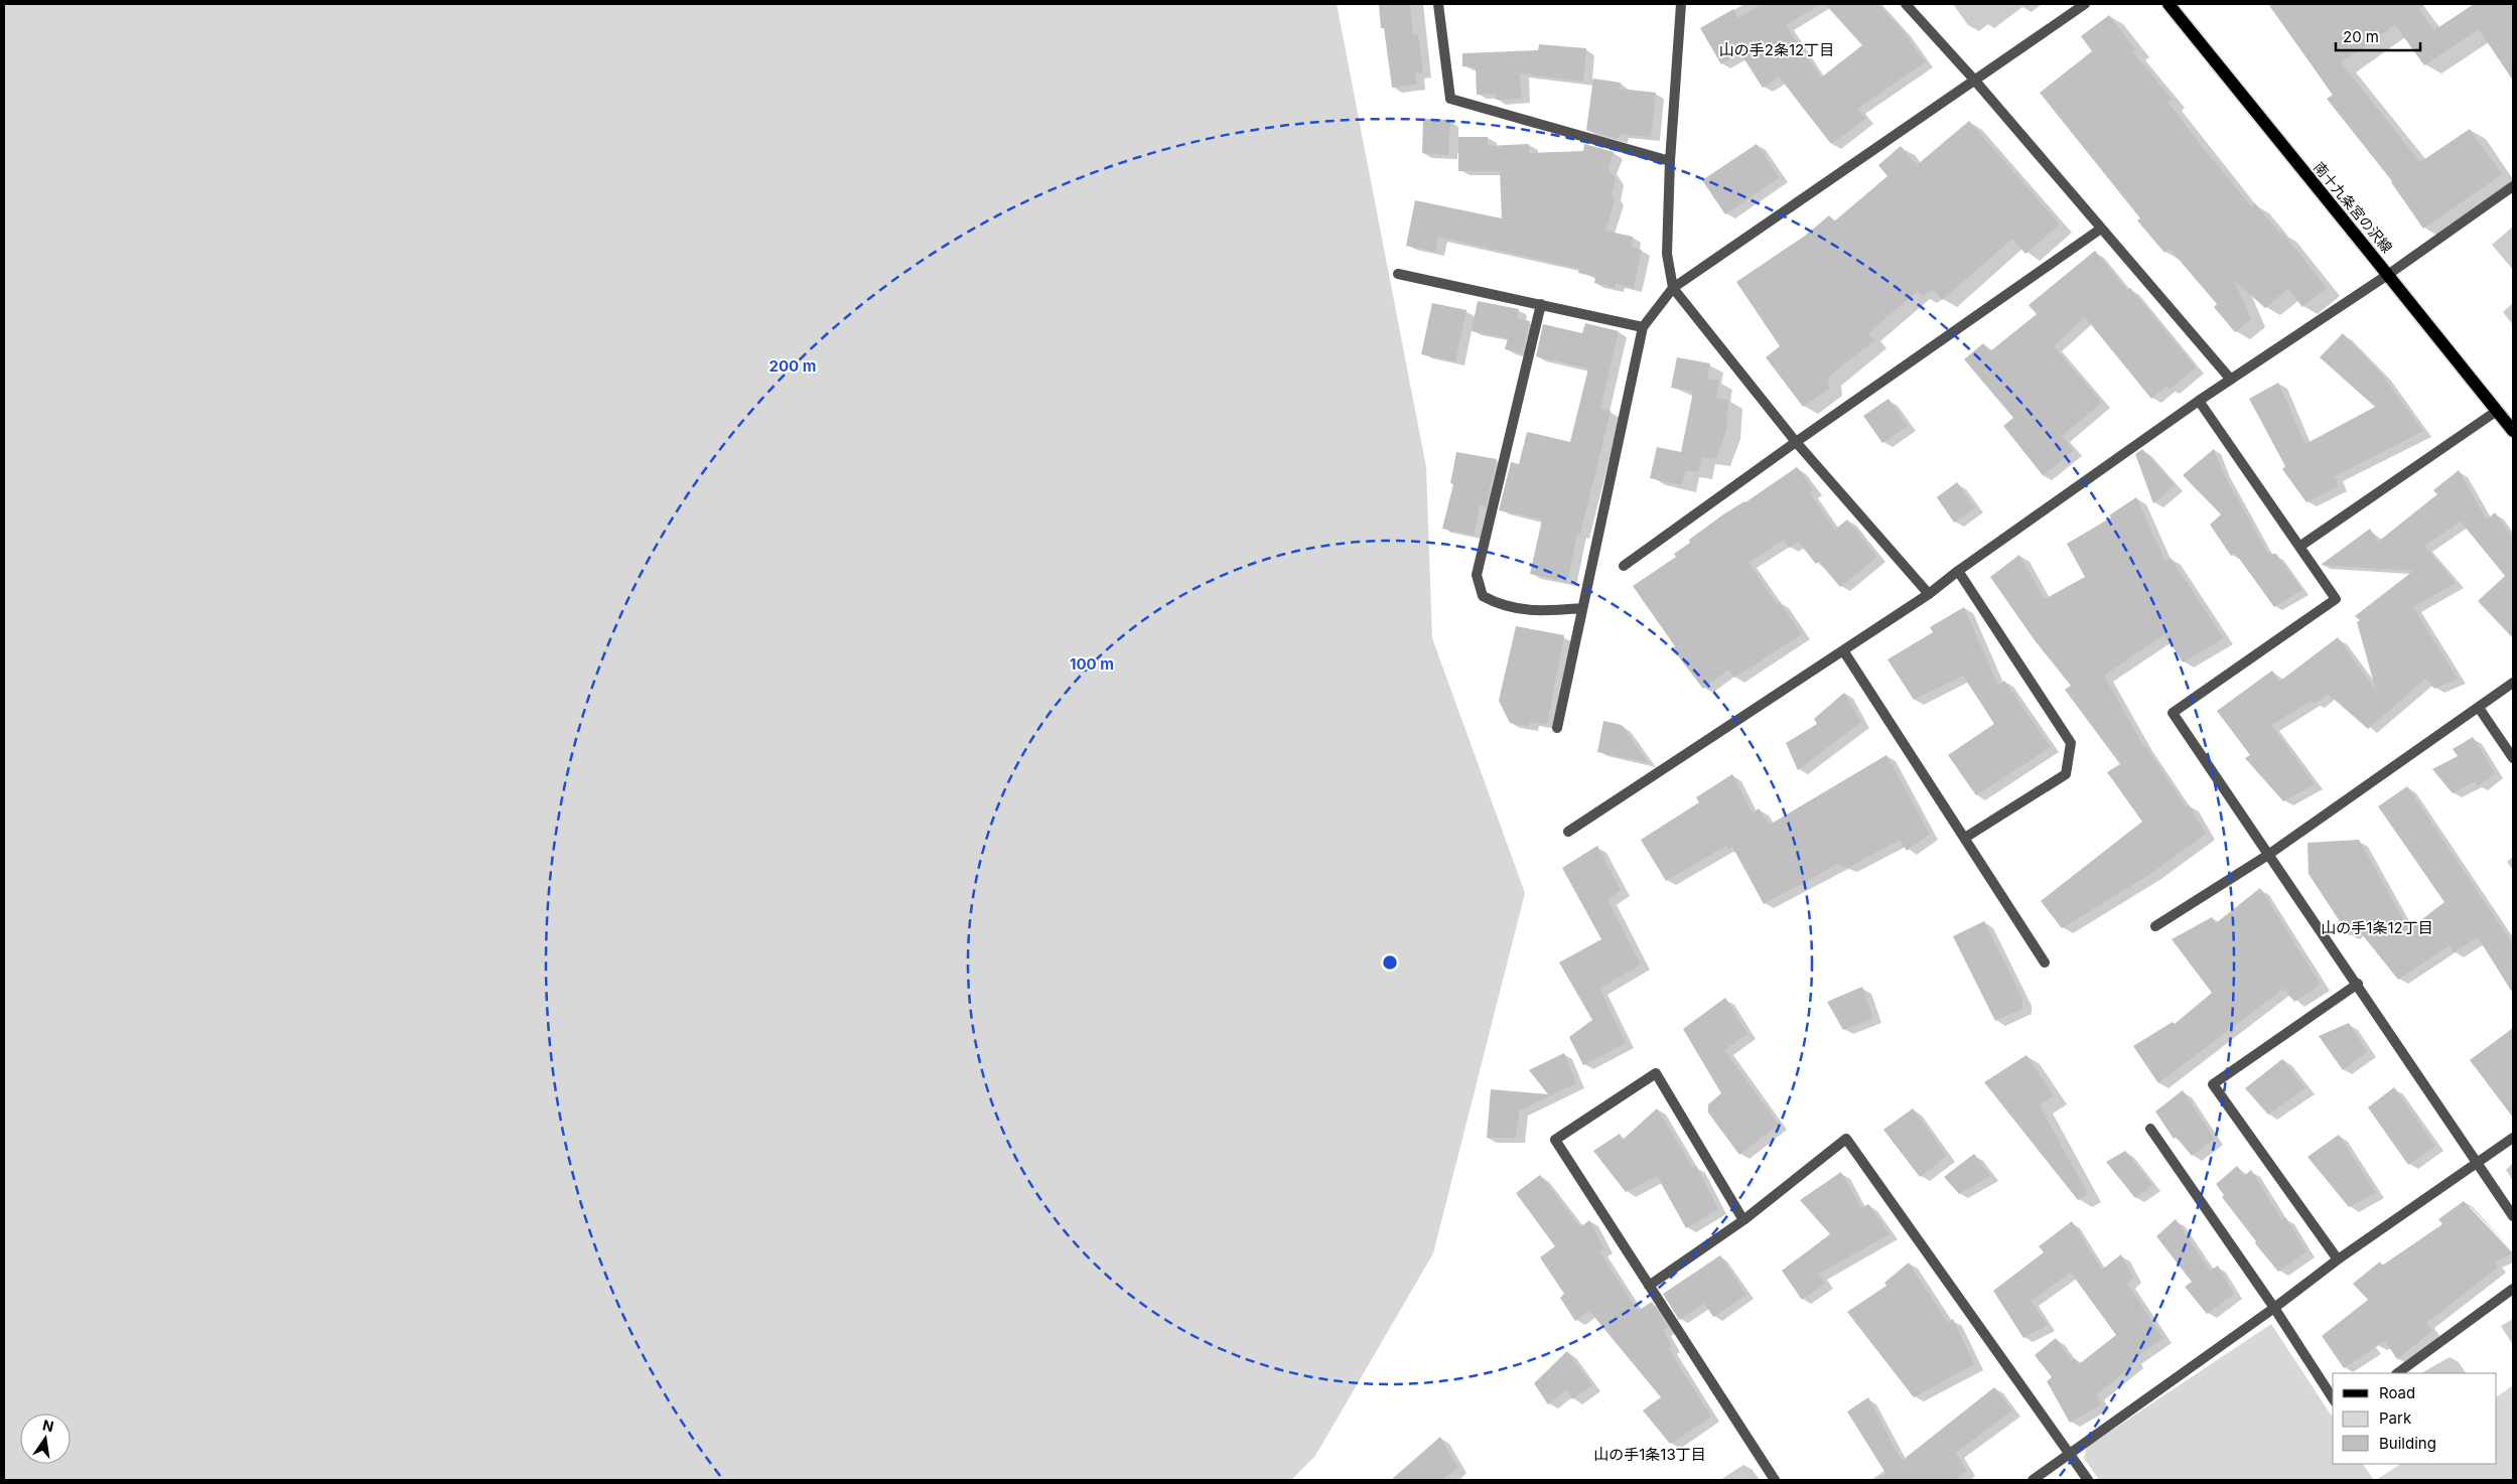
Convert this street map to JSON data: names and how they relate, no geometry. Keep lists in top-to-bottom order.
{
  "streets": {
    "main road": ["南十九条宮の沢線"]
  },
  "districts": ["山の手2条12丁目", "山の手1条12丁目", "山の手1条13丁目"],
  "legend": ["Road", "Park", "Building"],
  "scale_bar": "20 m",
  "north": "top",
  "rings": ["200 m", "100 m"]
}
